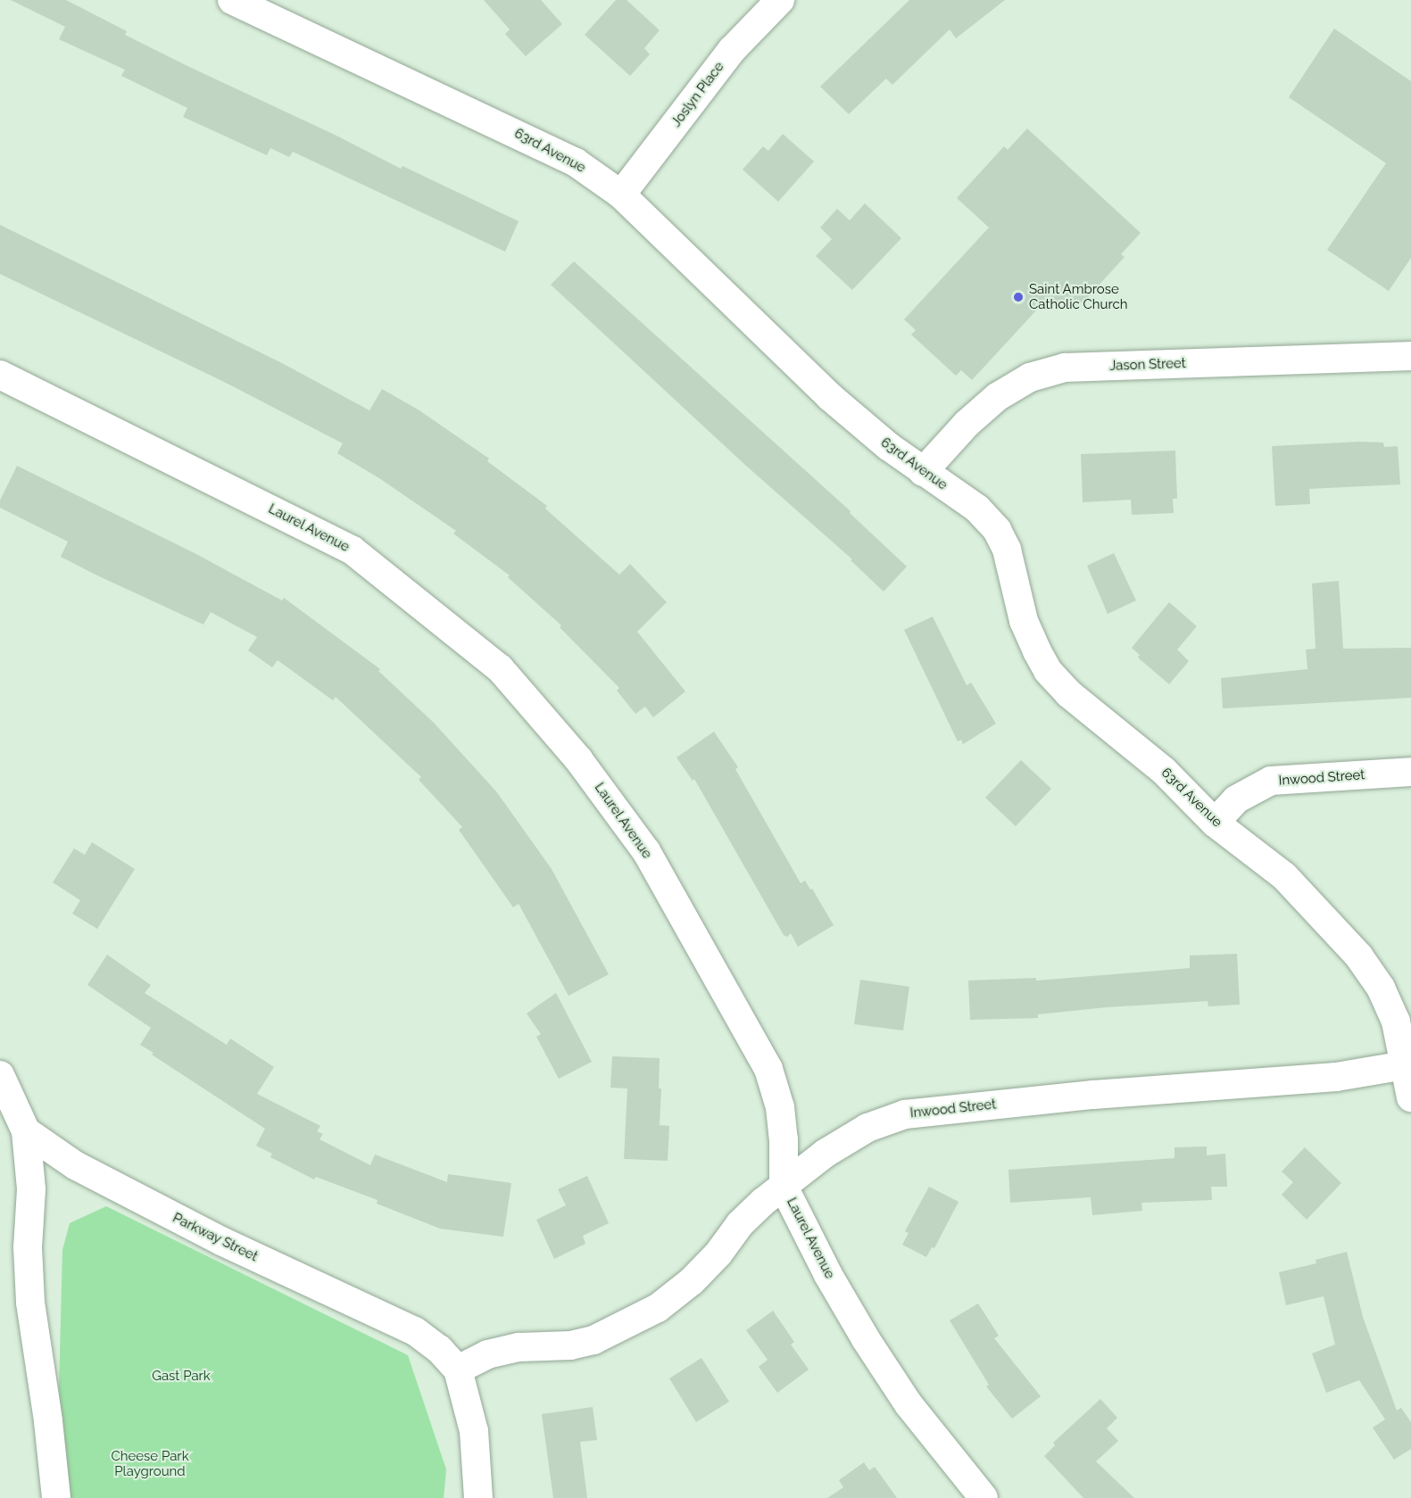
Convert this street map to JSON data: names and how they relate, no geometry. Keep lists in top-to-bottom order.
{
  "streets": {
    "street": [
      "Joslyn Place",
      "63rd Avenue",
      "Jason Street",
      "Laurel Avenue",
      "Inwood Street",
      "Parkway Street"
    ]
  },
  "crossings": [
    ["Joslyn Place", "63rd Avenue"],
    ["63rd Avenue", "Jason Street"],
    ["63rd Avenue", "Inwood Street"],
    ["Laurel Avenue", "Inwood Street"],
    ["Inwood Street", "Parkway Street"]
  ],
  "parks": ["Gast Park", "Cheese Park Playground"],
  "places": ["Saint Ambrose Catholic Church"]
}
